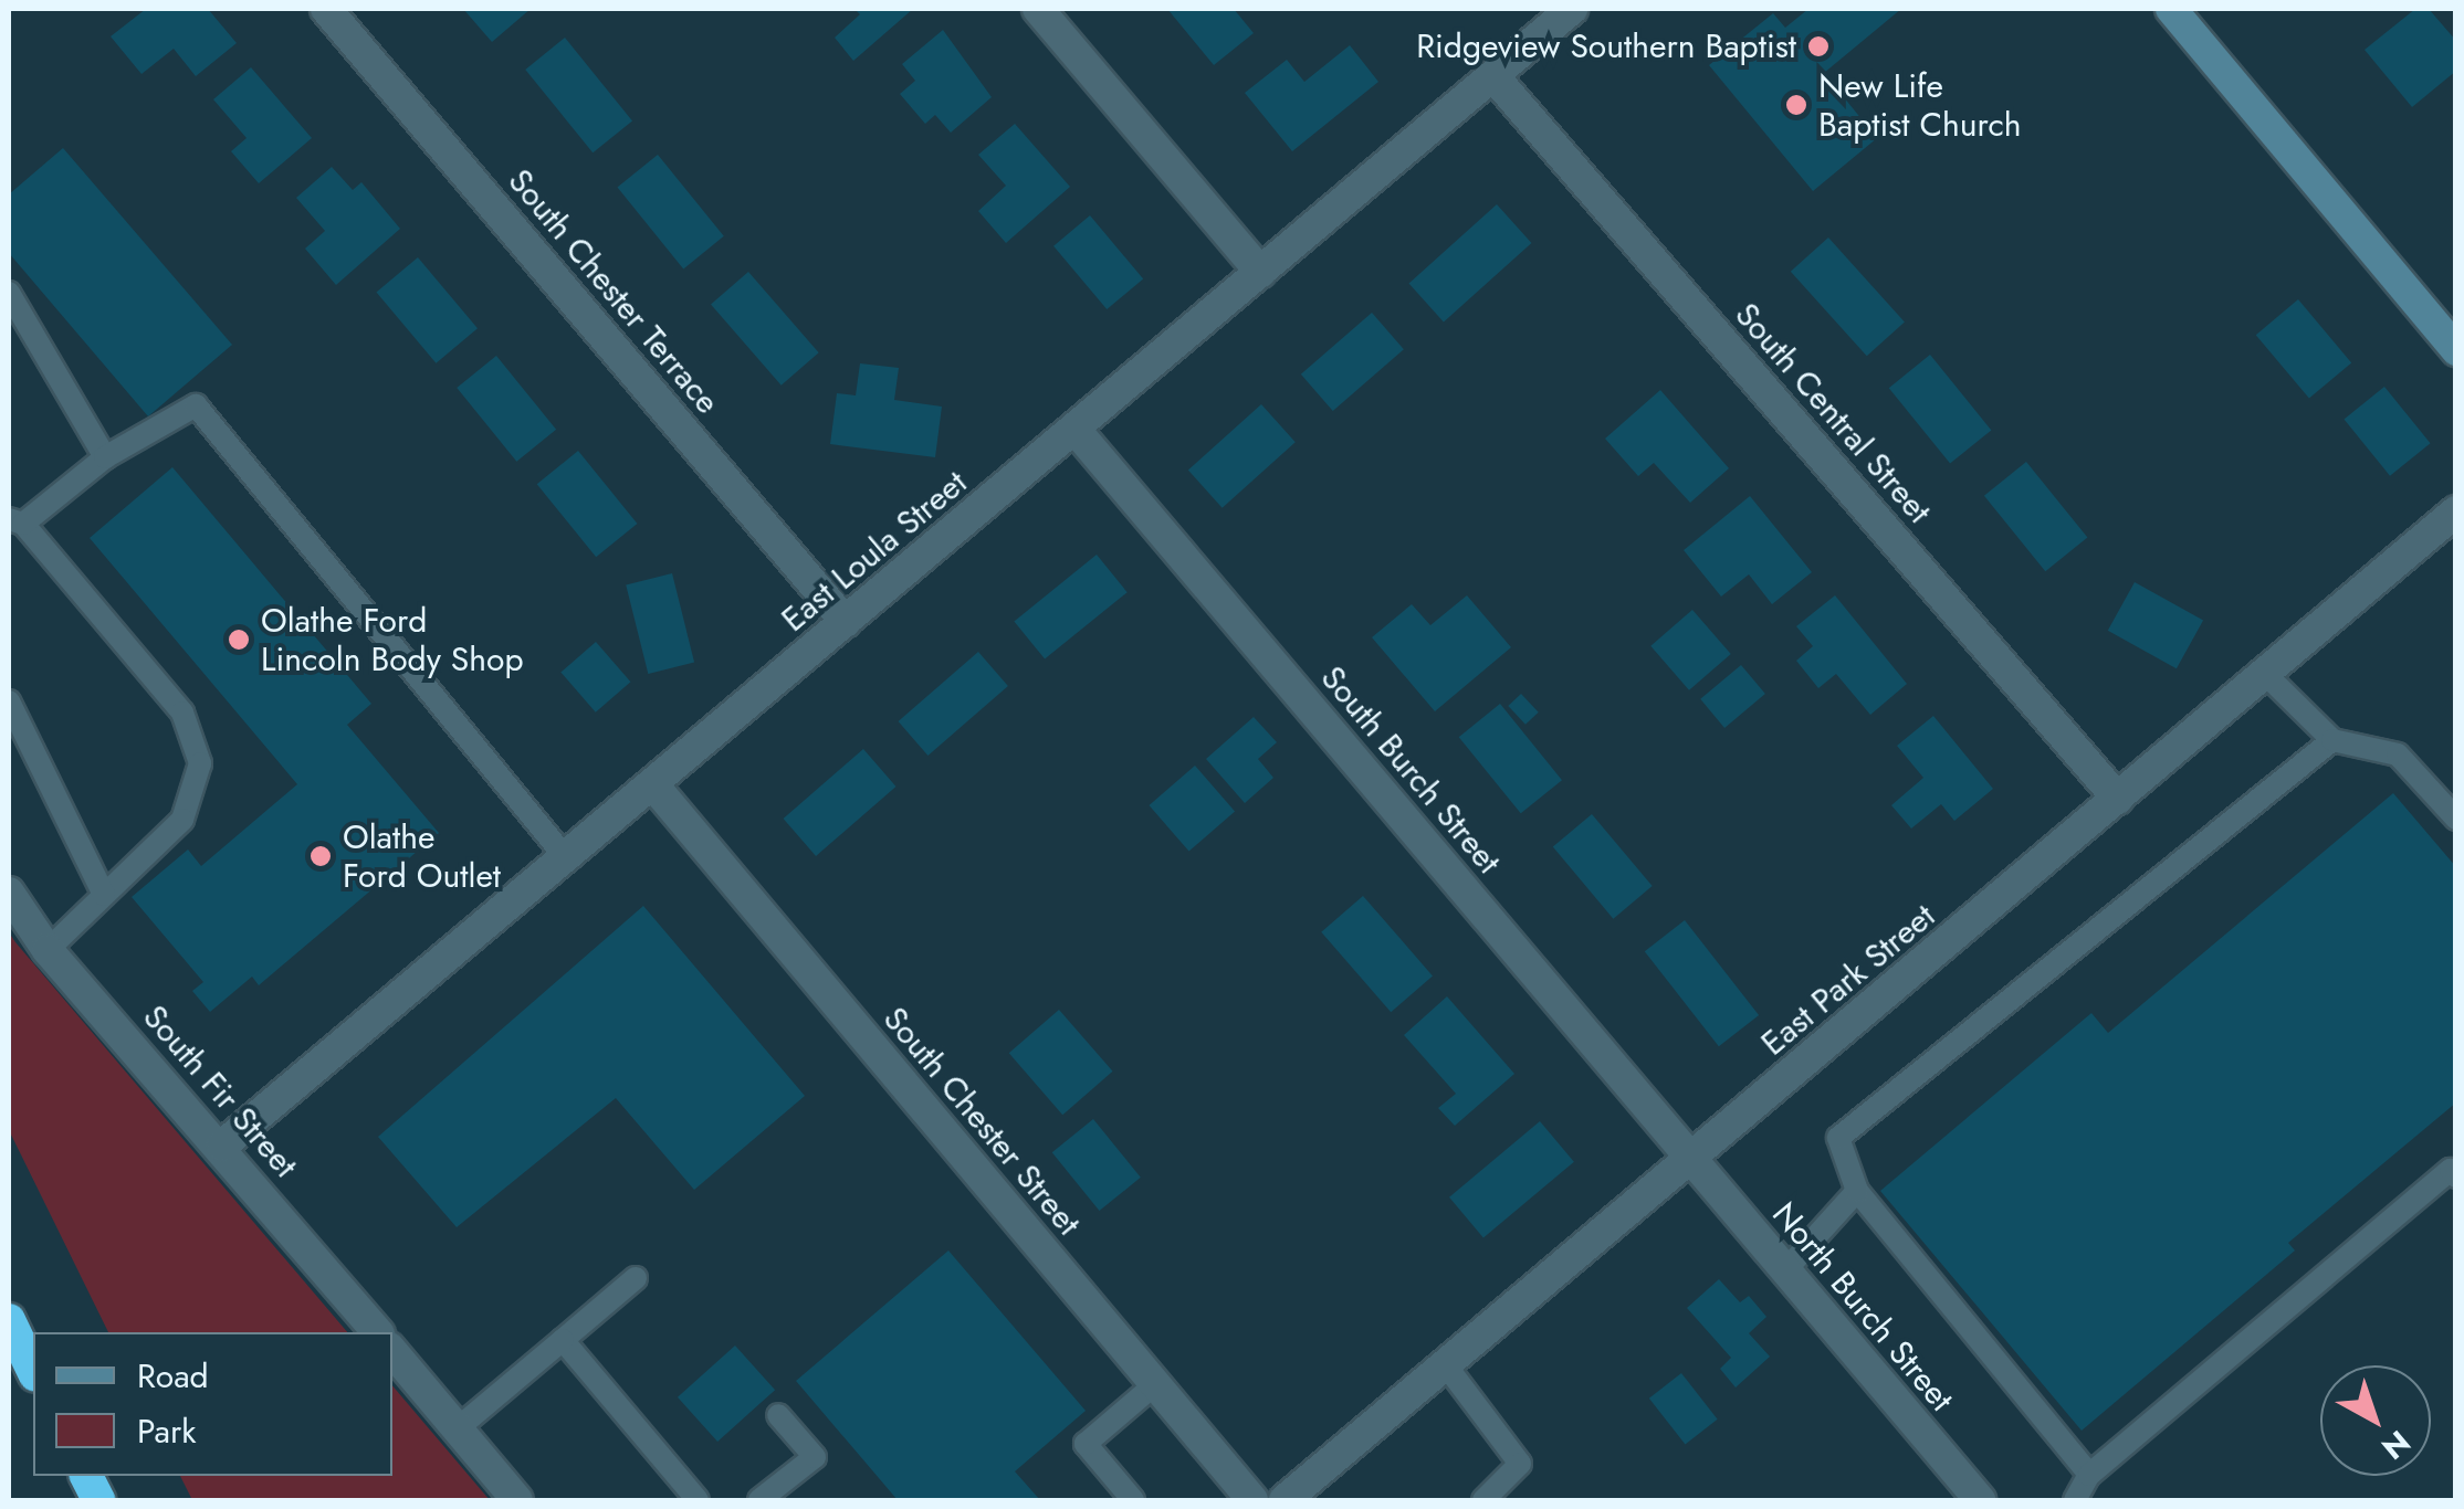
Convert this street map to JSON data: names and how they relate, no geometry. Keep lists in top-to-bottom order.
{
  "streets": {
    "street": [
      "South Chester Terrace",
      "South Central Street",
      "East Loula Street",
      "South Burch Street",
      "East Park Street",
      "South Fir Street",
      "South Chester Street",
      "North Burch Street"
    ]
  },
  "crossings": [
    ["South Chester Terrace", "East Loula Street"],
    ["South Central Street", "East Loula Street"],
    ["South Central Street", "East Park Street"],
    ["East Loula Street", "South Burch Street"],
    ["East Loula Street", "South Fir Street"],
    ["East Loula Street", "South Chester Street"],
    ["South Burch Street", "East Park Street"],
    ["South Burch Street", "North Burch Street"],
    ["East Park Street", "North Burch Street"]
  ],
  "places": [
    "Ridgeview Southern Baptist",
    "New Life Baptist Church",
    "Olathe Ford Lincoln Body Shop",
    "Olathe Ford Outlet"
  ],
  "legend": ["Road", "Park"],
  "north": "bottom right"
}
